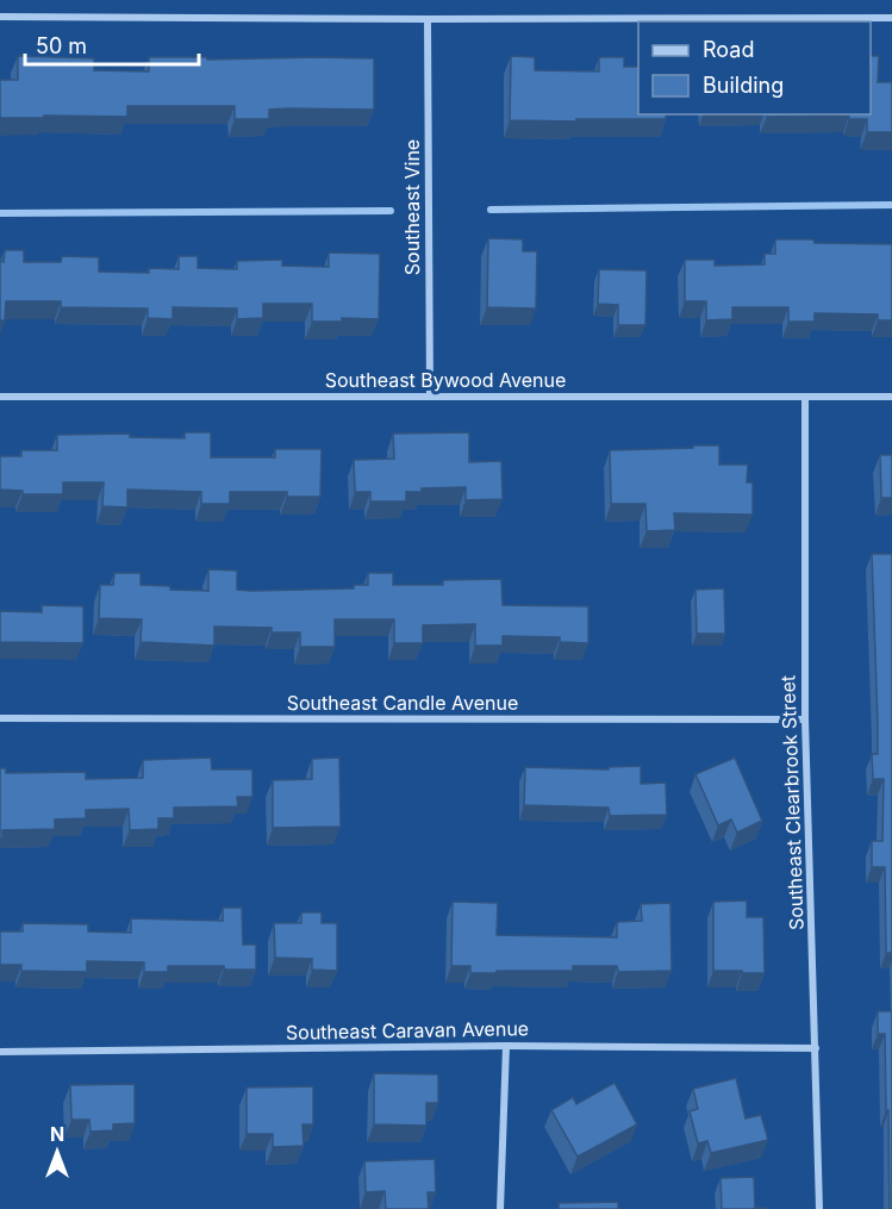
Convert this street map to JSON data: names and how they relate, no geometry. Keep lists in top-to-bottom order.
{
  "streets": {
    "street": [
      "Southeast Vine",
      "Southeast Bywood Avenue",
      "Southeast Candle Avenue",
      "Southeast Clearbrook Street",
      "Southeast Caravan Avenue"
    ]
  },
  "crossings": [
    ["Southeast Vine", "Southeast Bywood Avenue"],
    ["Southeast Bywood Avenue", "Southeast Clearbrook Street"],
    ["Southeast Candle Avenue", "Southeast Clearbrook Street"],
    ["Southeast Clearbrook Street", "Southeast Caravan Avenue"]
  ],
  "legend": ["Road", "Building"],
  "scale_bar": "50 m",
  "north": "top"
}
